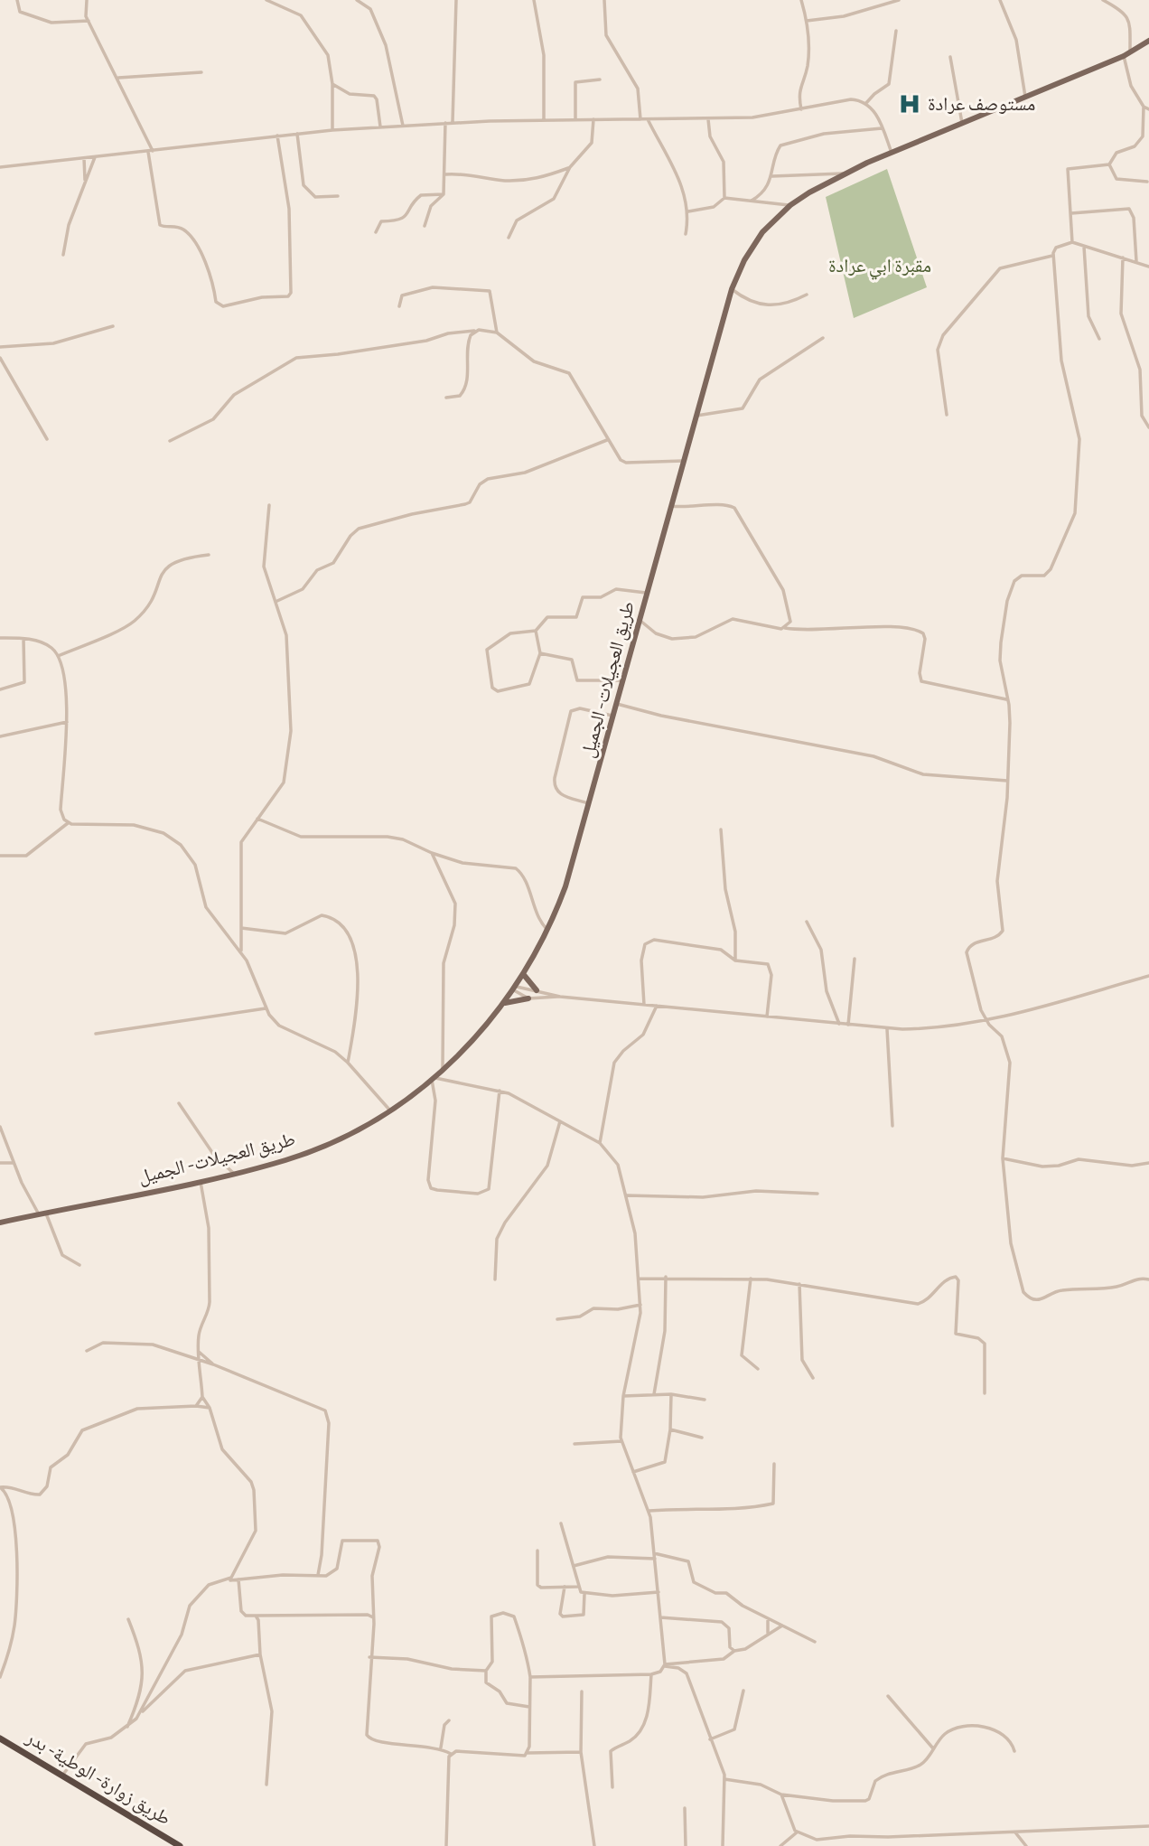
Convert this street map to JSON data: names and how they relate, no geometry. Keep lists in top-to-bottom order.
{
  "streets": {
    "highway": ["طريق زوارة- الوطية- بدر"],
    "main road": ["طريق العجيلات- الجميل"]
  },
  "parks": ["مقبرة ابي عرادة"],
  "places": {
    "hospital": ["مستوصف عرادة"]
  }
}
